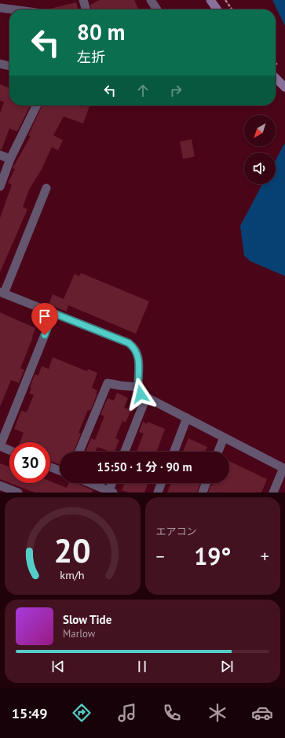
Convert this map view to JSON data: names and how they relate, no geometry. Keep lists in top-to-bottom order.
{
  "north": "bottom left",
  "page": {
    "turn": ["80 m", "左折"],
    "limit": "30",
    "trip": "15:50 · 1 分 · 90 m",
    "tile": "エアコン",
    "heat": ["−", "19°", "+"],
    "song": ["Slow Tide", "Marlow"],
    "tabs": "15:49",
    "gauge": ["20", "km/h"]
  }
}
